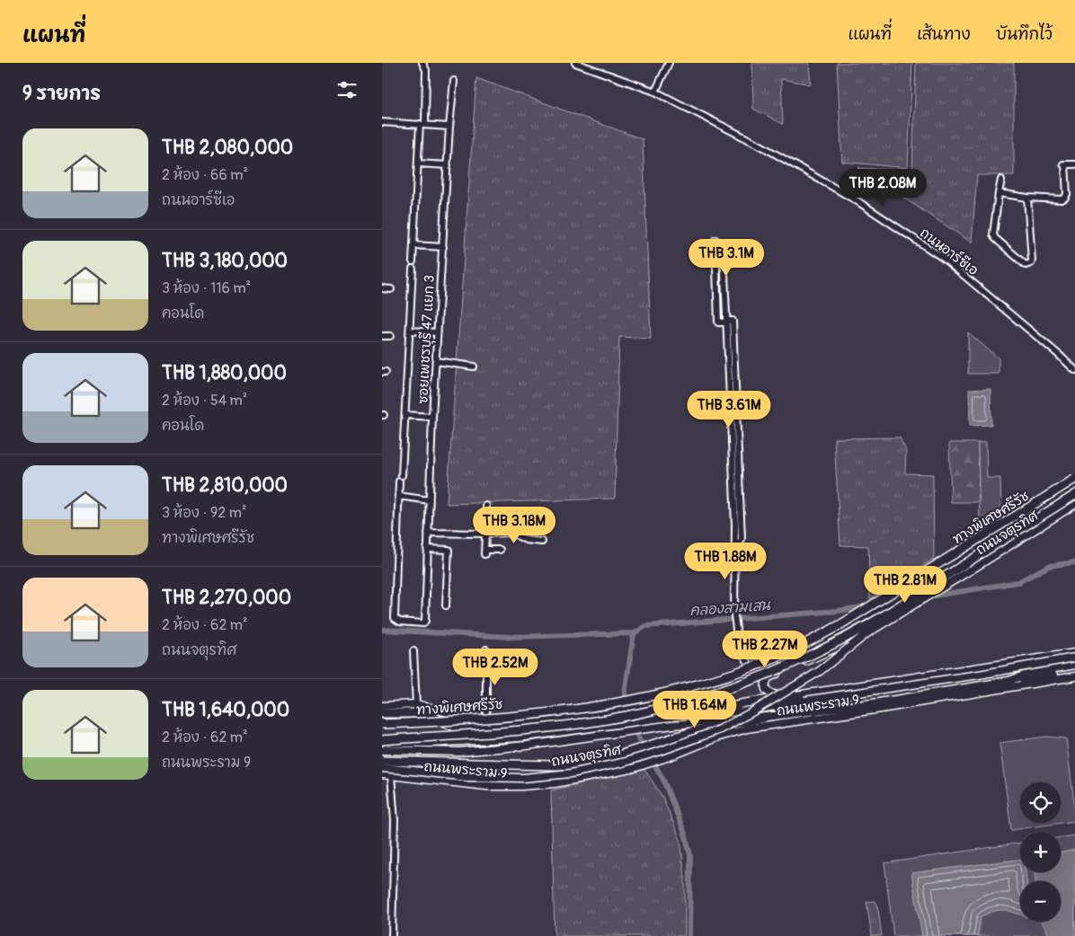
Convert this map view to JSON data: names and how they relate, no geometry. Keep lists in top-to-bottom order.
{
  "streets": {
    "highway": ["ทางพิเศษศรีรัช"],
    "main road": ["ถนนจตุรทิศ", "ถนนพระราม 9"],
    "street": ["ถนนอาร์ซีเอ", "ซอยเพชรบุรี 47 แยก 3"]
  },
  "crossings": [
    ["ทางพิเศษศรีรัช", "ถนนพระราม 9"]
  ],
  "water": ["คลองสามเสน"],
  "page": {
    "header": "แผนที่",
    "nav": ["แผนที่", "เส้นทาง", "บันทึกไว้"],
    "heading": "9 รายการ",
    "list": [
      {
        "name": "THB 2,080,000",
        "note": "2 ห้อง · 66 m² · ถนนอาร์ซีเอ"
      },
      {
        "name": "THB 3,180,000",
        "note": "3 ห้อง · 116 m² · คอนโด"
      },
      {
        "name": "THB 1,880,000",
        "note": "2 ห้อง · 54 m² · คอนโด"
      },
      {
        "name": "THB 2,810,000",
        "note": "3 ห้อง · 92 m² · ทางพิเศษศรีรัช"
      },
      {
        "name": "THB 2,270,000",
        "note": "2 ห้อง · 62 m² · ถนนจตุรทิศ"
      },
      {
        "name": "THB 1,640,000",
        "note": "2 ห้อง · 62 m² · ถนนพระราม 9"
      }
    ],
    "price": [
      "THB 2.08M",
      "THB 3.1M",
      "THB 3.61M",
      "THB 3.18M",
      "THB 1.88M",
      "THB 2.81M",
      "THB 2.27M",
      "THB 2.52M",
      "THB 1.64M"
    ],
    "map_buttons": ["+", "−"]
  }
}
